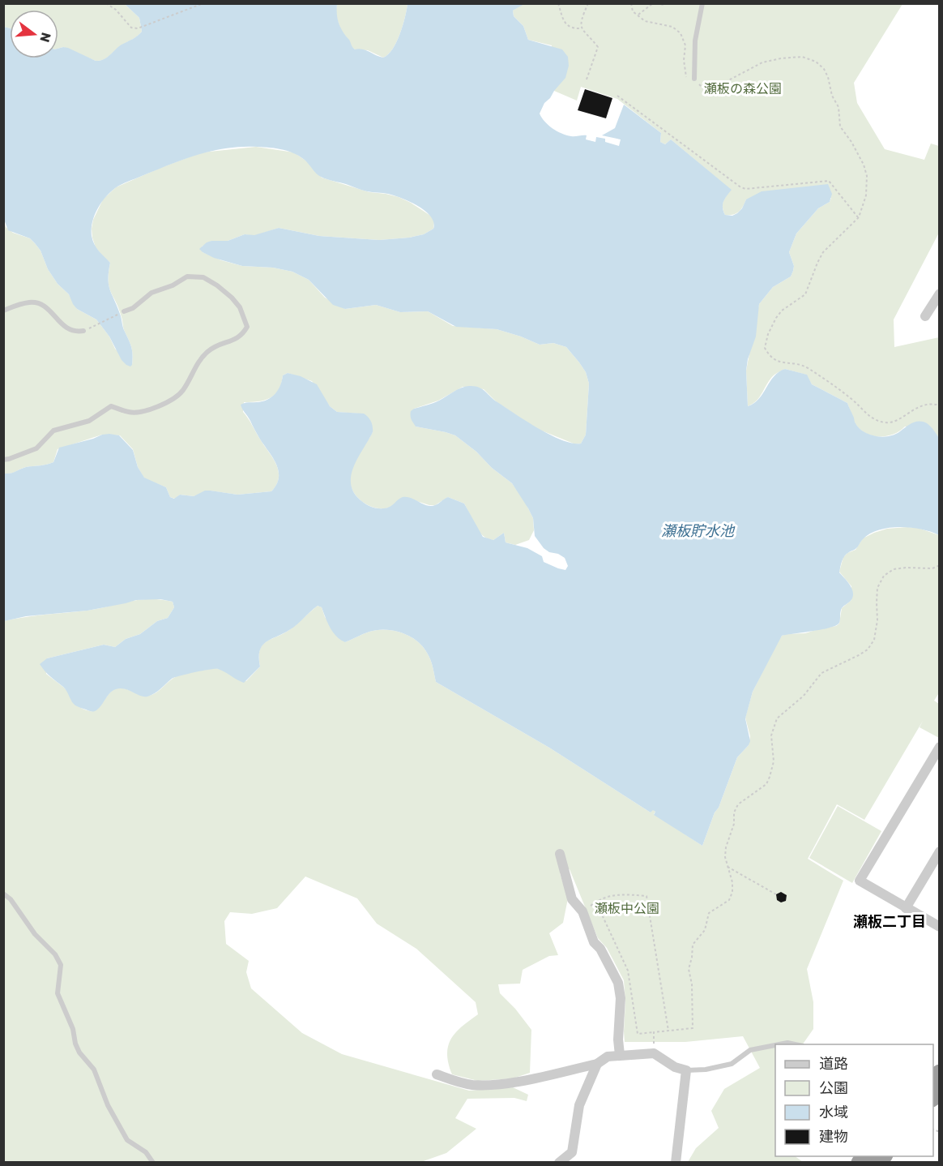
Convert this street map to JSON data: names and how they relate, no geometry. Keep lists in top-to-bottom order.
{
  "districts": ["瀬板二丁目"],
  "water": ["瀬板貯水池"],
  "parks": ["瀬板の森公園", "瀬板中公園"],
  "legend": [
    "道路",
    "公園",
    "水域",
    "建物"
  ],
  "north": "right"
}
